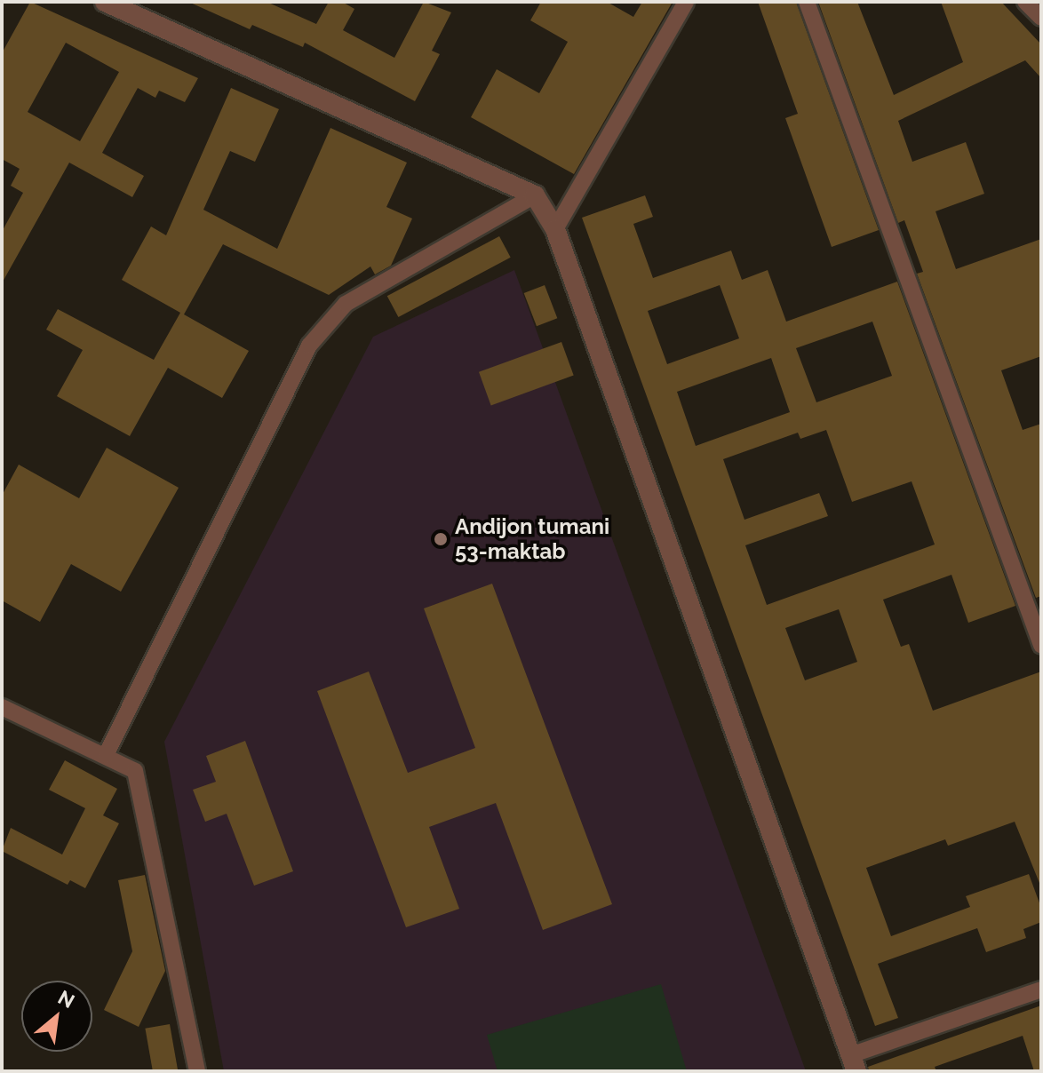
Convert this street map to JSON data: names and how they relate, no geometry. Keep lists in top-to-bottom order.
{
  "places": ["Andijon tumani 53-maktab"],
  "north": "top right"
}
